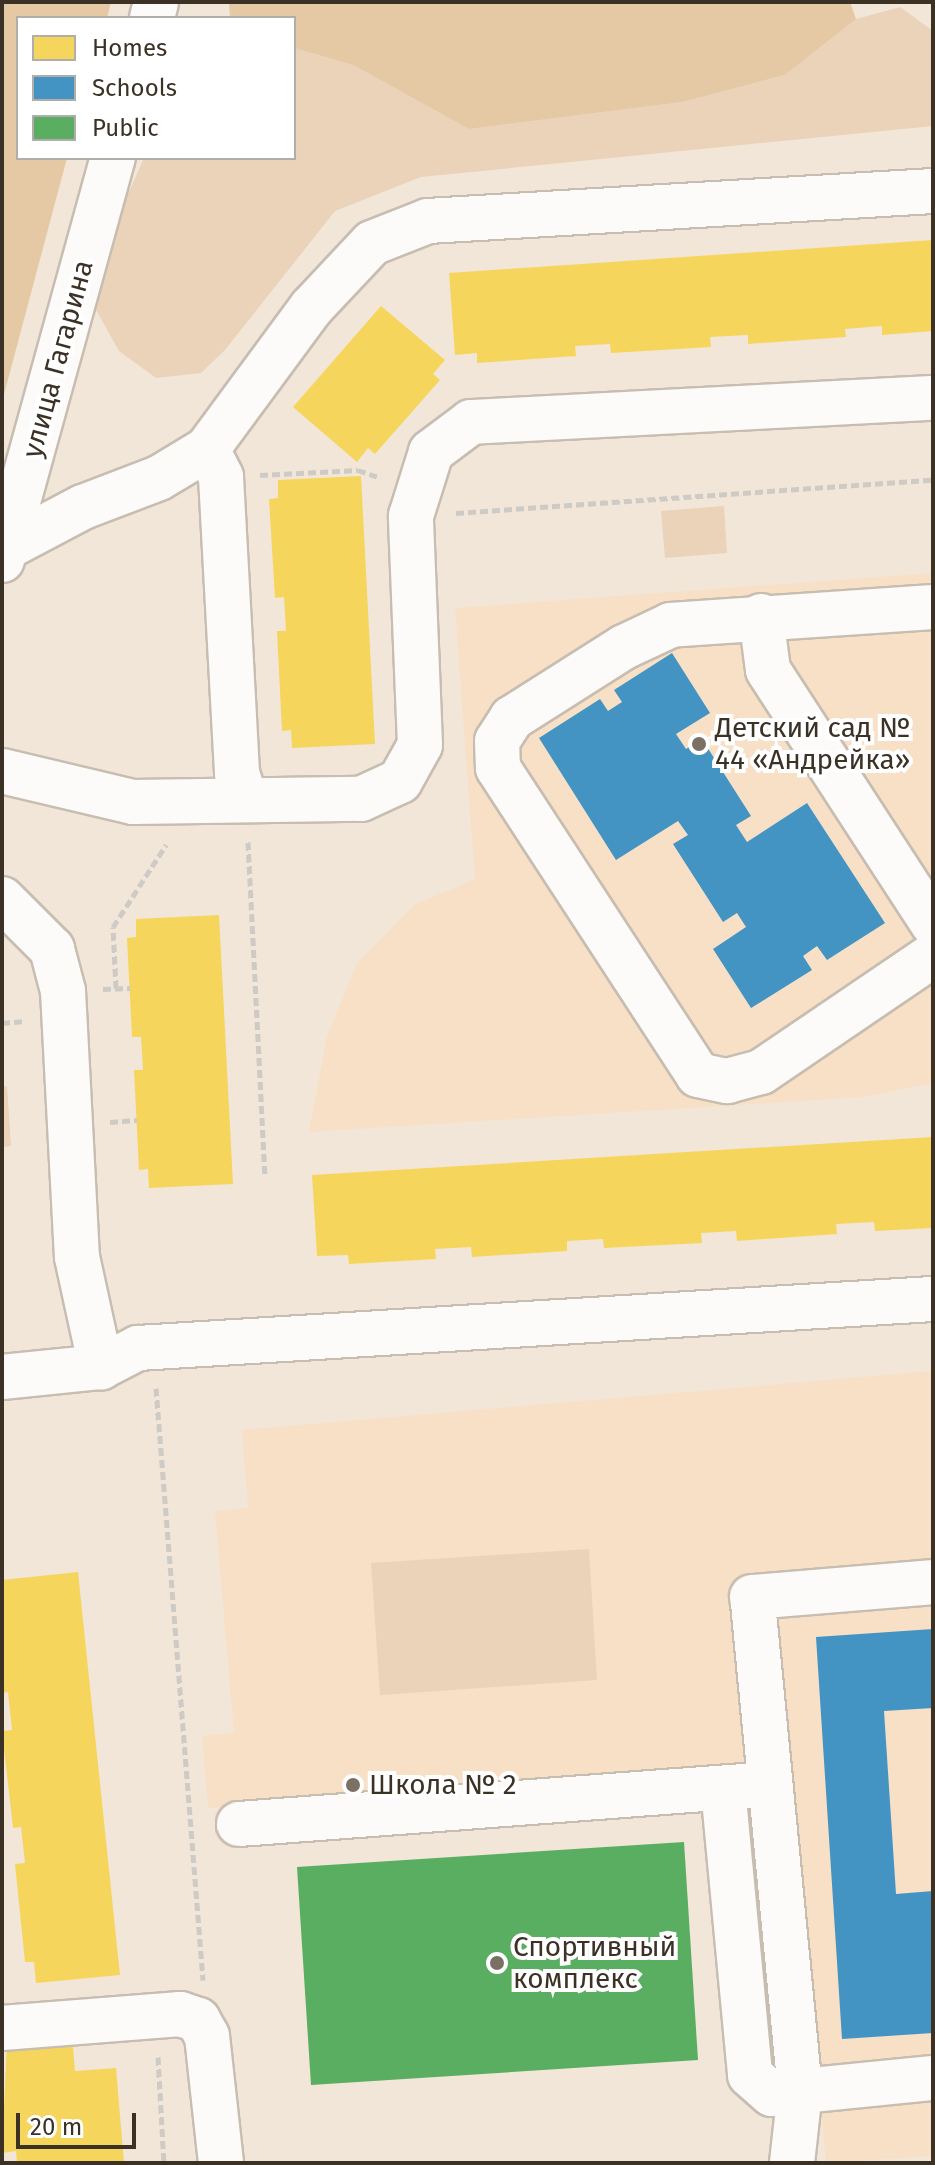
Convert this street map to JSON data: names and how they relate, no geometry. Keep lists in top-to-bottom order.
{
  "streets": {
    "street": ["улица Гагарина"]
  },
  "places": ["Детский сад № 44 «Андрейка»", "Школа № 2", "Спортивный комплекс"],
  "legend": ["Homes", "Schools", "Public"],
  "scale_bar": "20 m"
}
